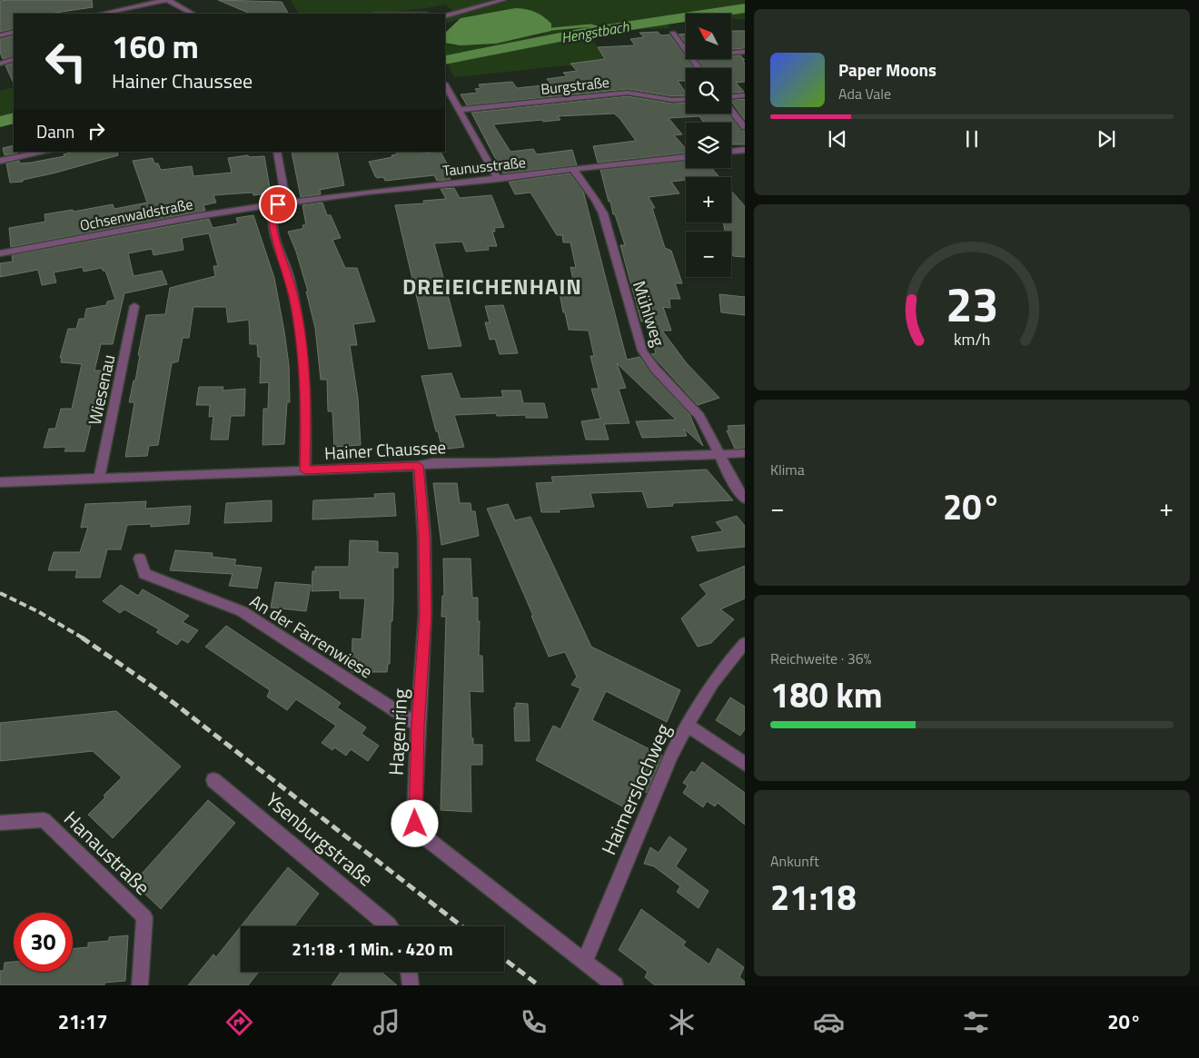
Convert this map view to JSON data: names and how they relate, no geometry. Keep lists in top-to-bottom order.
{
  "streets": {
    "street": [
      "Burgstraße",
      "Taunusstraße",
      "Ochsenwaldstraße",
      "Mühlweg",
      "Wiesenau",
      "Hainer Chaussee",
      "An der Farrenwiese",
      "Hagenring",
      "Haimerslochweg",
      "Ysenburgstraße",
      "Hanaustraße"
    ]
  },
  "crossings": [
    ["Taunusstraße", "Ochsenwaldstraße"],
    ["Taunusstraße", "Mühlweg"],
    ["Mühlweg", "Hainer Chaussee"],
    ["Wiesenau", "Hainer Chaussee"],
    ["Hainer Chaussee", "Hagenring"],
    ["An der Farrenwiese", "Hagenring"],
    ["Hagenring", "Haimerslochweg"]
  ],
  "districts": ["DREIEICHENHAIN"],
  "water": ["Hengstbach"],
  "north": "top left",
  "page": {
    "map_buttons": ["+", "−"],
    "turn": ["160 m", "Hainer Chaussee"],
    "song": ["Paper Moons", "Ada Vale"],
    "then": "Dann",
    "tile": [
      "Klima",
      ["Reichweite · 36%", "180 km"],
      ["Ankunft", "21:18"]
    ],
    "heat": ["−", "20°", "+"],
    "limit": "30",
    "trip": "21:18 · 1 Min. · 420 m",
    "tabs": ["21:17", "20°"],
    "gauge": ["23", "km/h"]
  }
}
